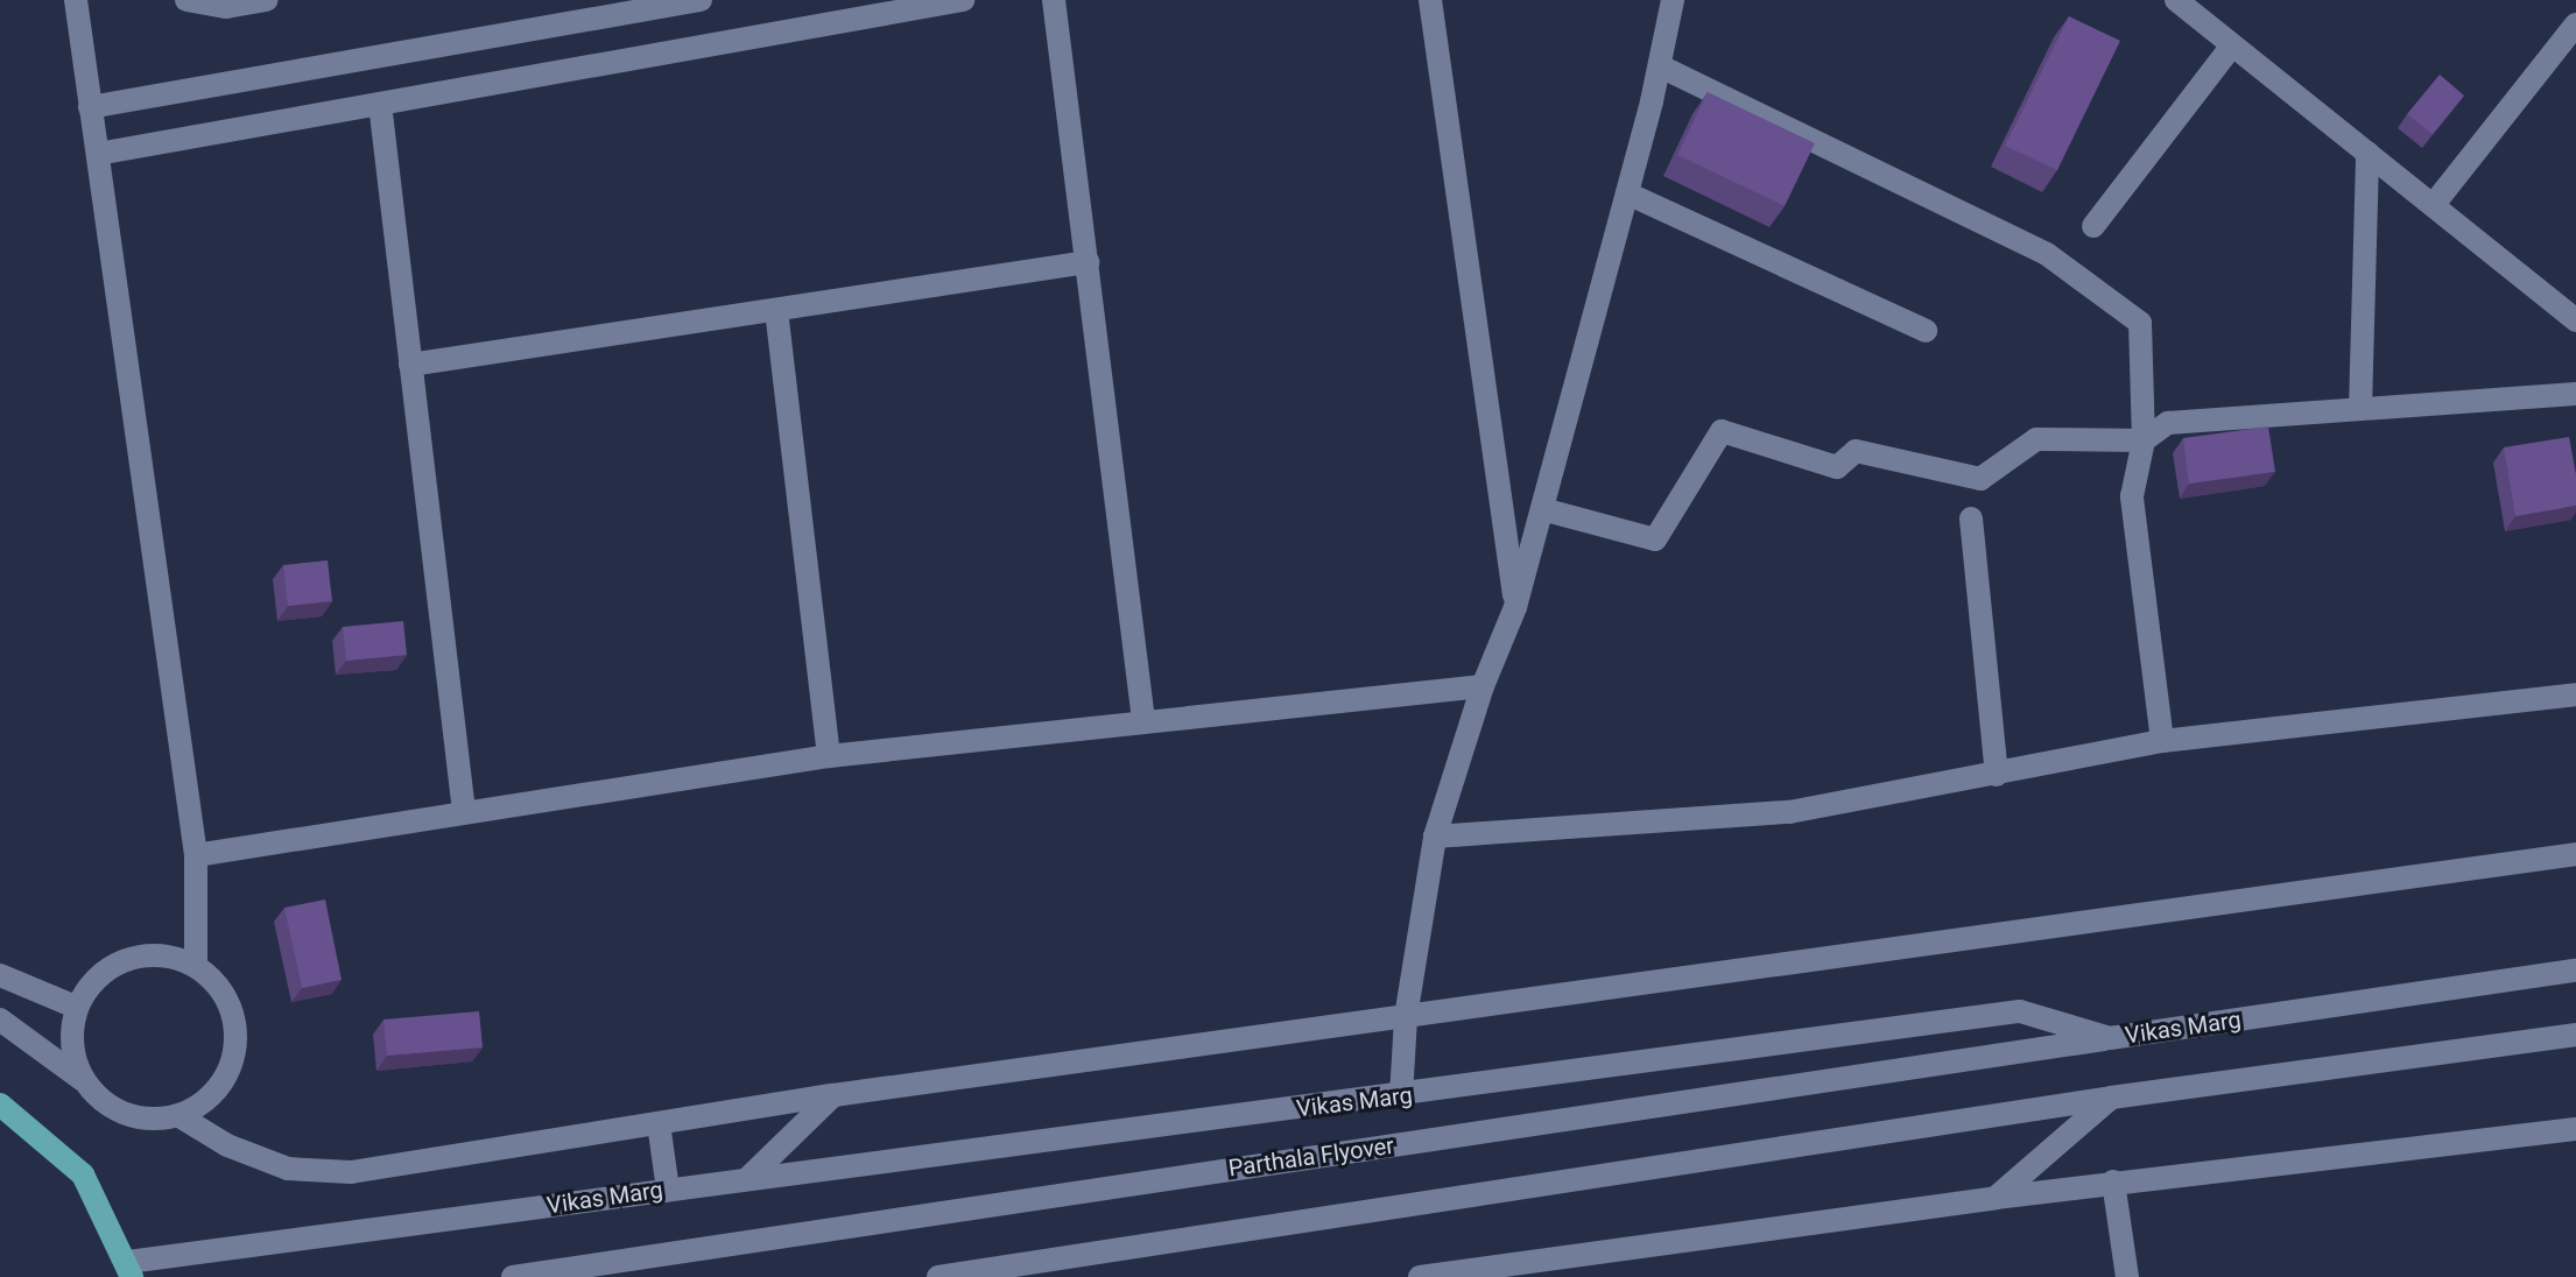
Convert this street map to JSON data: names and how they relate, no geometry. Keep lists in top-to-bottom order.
{
  "streets": {
    "street": ["Vikas Marg", "Parthala Flyover"]
  },
  "crossings": [
    ["Vikas Marg", "Parthala Flyover"]
  ]
}
